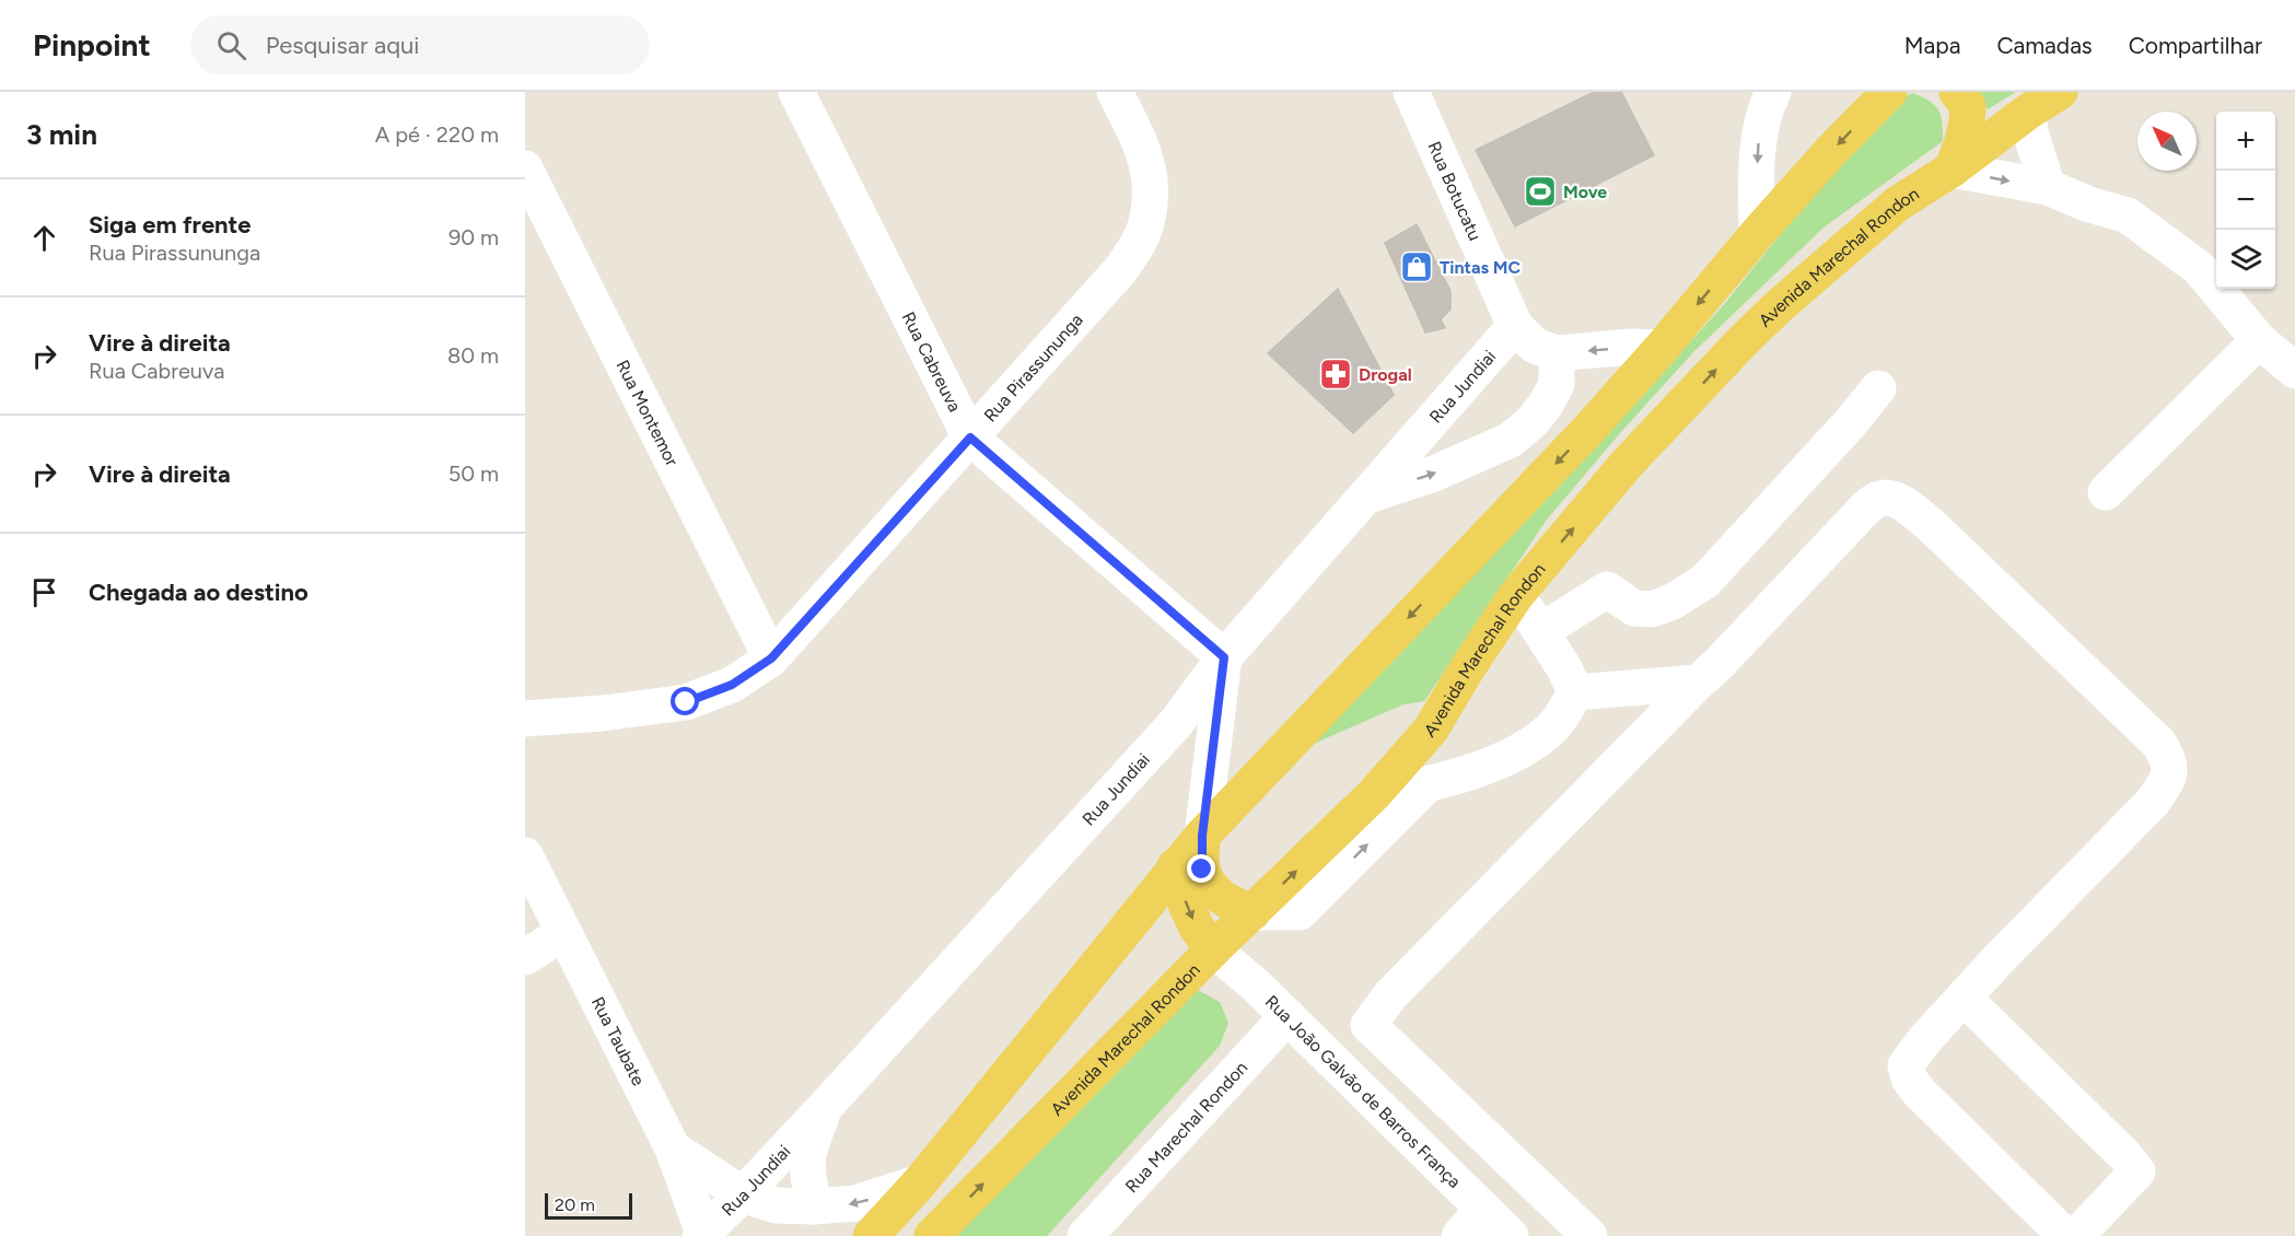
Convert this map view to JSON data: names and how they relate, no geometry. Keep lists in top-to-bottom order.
{
  "streets": {
    "main road": ["Avenida Marechal Rondon"],
    "street": [
      "Rua Botucatu",
      "Rua Cabreuva",
      "Rua Pirassununga",
      "Rua Jundiai",
      "Rua Montemor",
      "Rua Taubate",
      "Rua João Galvão de Barros França",
      "Rua Marechal Rondon"
    ]
  },
  "crossings": [
    ["Rua Botucatu", "Rua Jundiai"],
    ["Avenida Marechal Rondon", "Rua João Galvão de Barros França"],
    ["Rua Cabreuva", "Rua Pirassununga"],
    ["Rua Cabreuva", "Rua Jundiai"],
    ["Rua Pirassununga", "Rua Montemor"],
    ["Rua Jundiai", "Rua Taubate"],
    ["Rua João Galvão de Barros França", "Rua Marechal Rondon"]
  ],
  "places": {
    "sports": ["Move"],
    "shop": ["Tintas MC"],
    "pharmacy": ["Drogal"]
  },
  "scale_bar": "20 m",
  "north": "top left",
  "page": {
    "header": "Pinpoint",
    "search": "Pesquisar aqui",
    "nav": ["Mapa", "Camadas", "Compartilhar"],
    "heading": ["3 min", "A pé · 220 m"],
    "map_buttons": ["+", "−"],
    "list": [
      ["Siga em frente", "Rua Pirassununga", "90 m"],
      ["Vire à direita", "Rua Cabreuva", "80 m"],
      ["Vire à direita", "50 m"],
      "Chegada ao destino"
    ],
    "scale": "20 m"
  }
}
